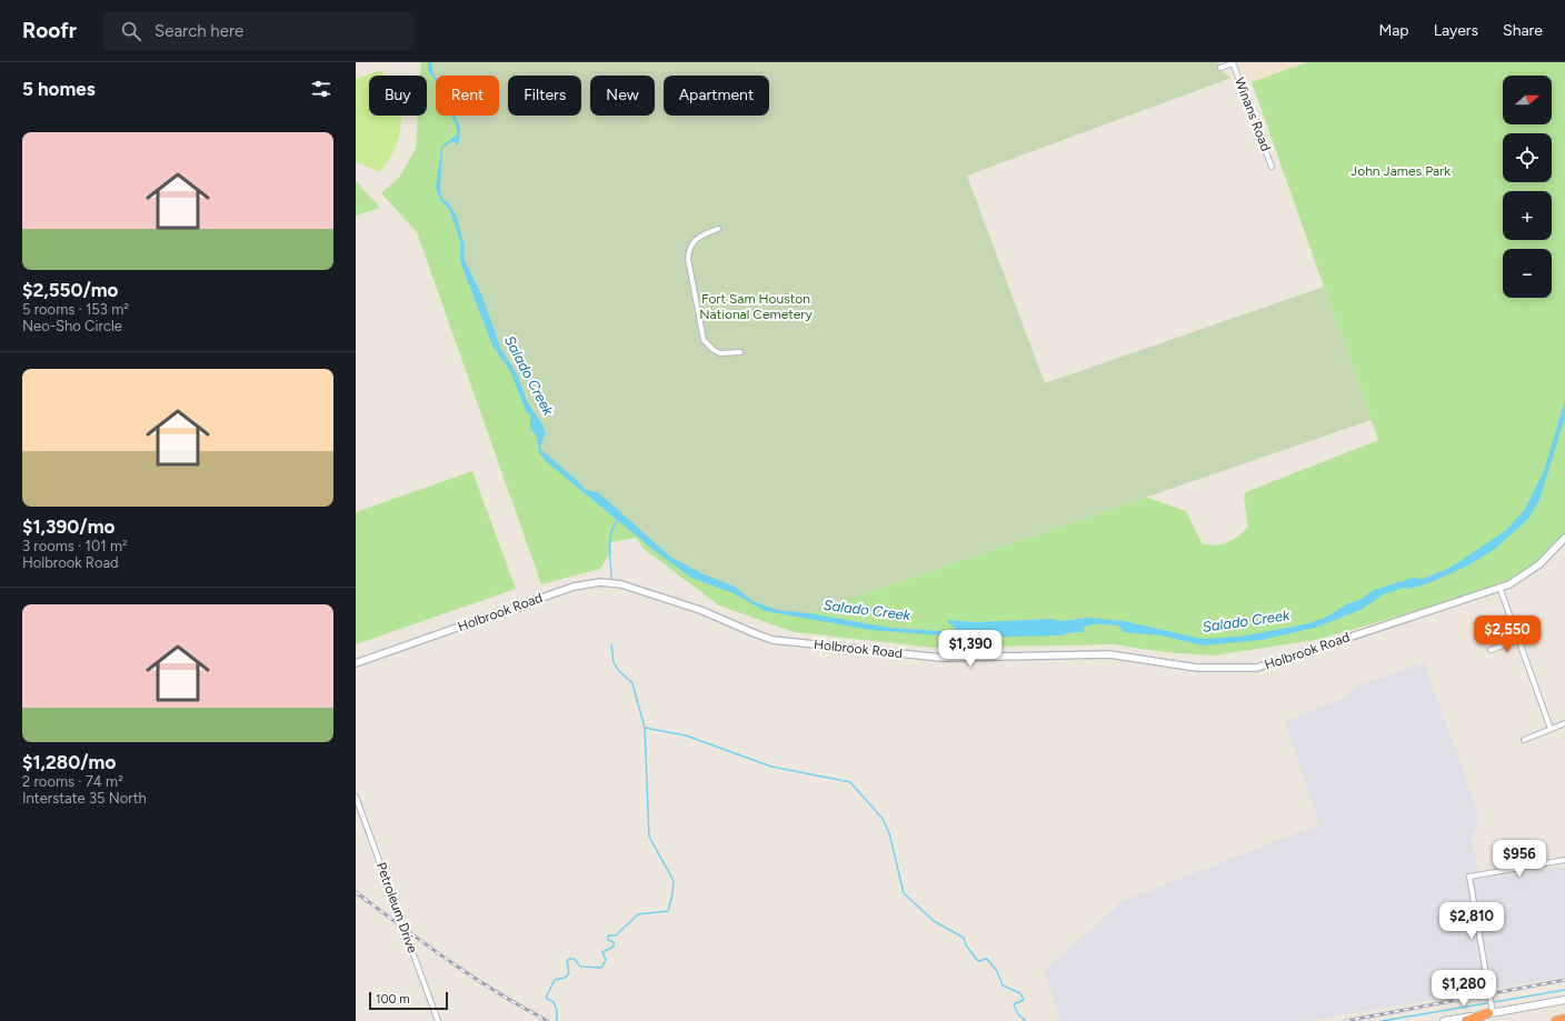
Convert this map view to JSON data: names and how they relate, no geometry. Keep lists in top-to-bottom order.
{
  "streets": {
    "street": ["Winans Road", "Holbrook Road", "Petroleum Drive"]
  },
  "water": ["Salado Creek"],
  "parks": ["John James Park", "Fort Sam Houston National Cemetery"],
  "scale_bar": "100 m",
  "north": "right",
  "page": {
    "header": "Roofr",
    "search": "Search here",
    "nav": ["Map", "Layers", "Share"],
    "heading": "5 homes",
    "map_buttons": ["+", "−"],
    "chip": [
      "Buy",
      "Rent",
      "Filters",
      "New",
      "Apartment"
    ],
    "list": [
      {
        "name": "$2,550/mo",
        "note": "5 rooms · 153 m² · Neo-Sho Circle"
      },
      {
        "name": "$1,390/mo",
        "note": "3 rooms · 101 m² · Holbrook Road"
      },
      {
        "name": "$1,280/mo",
        "note": "2 rooms · 74 m² · Interstate 35 North"
      }
    ],
    "price": [
      "$2,550",
      "$1,390",
      "$956",
      "$2,810",
      "$1,280"
    ],
    "scale": "100 m"
  }
}
